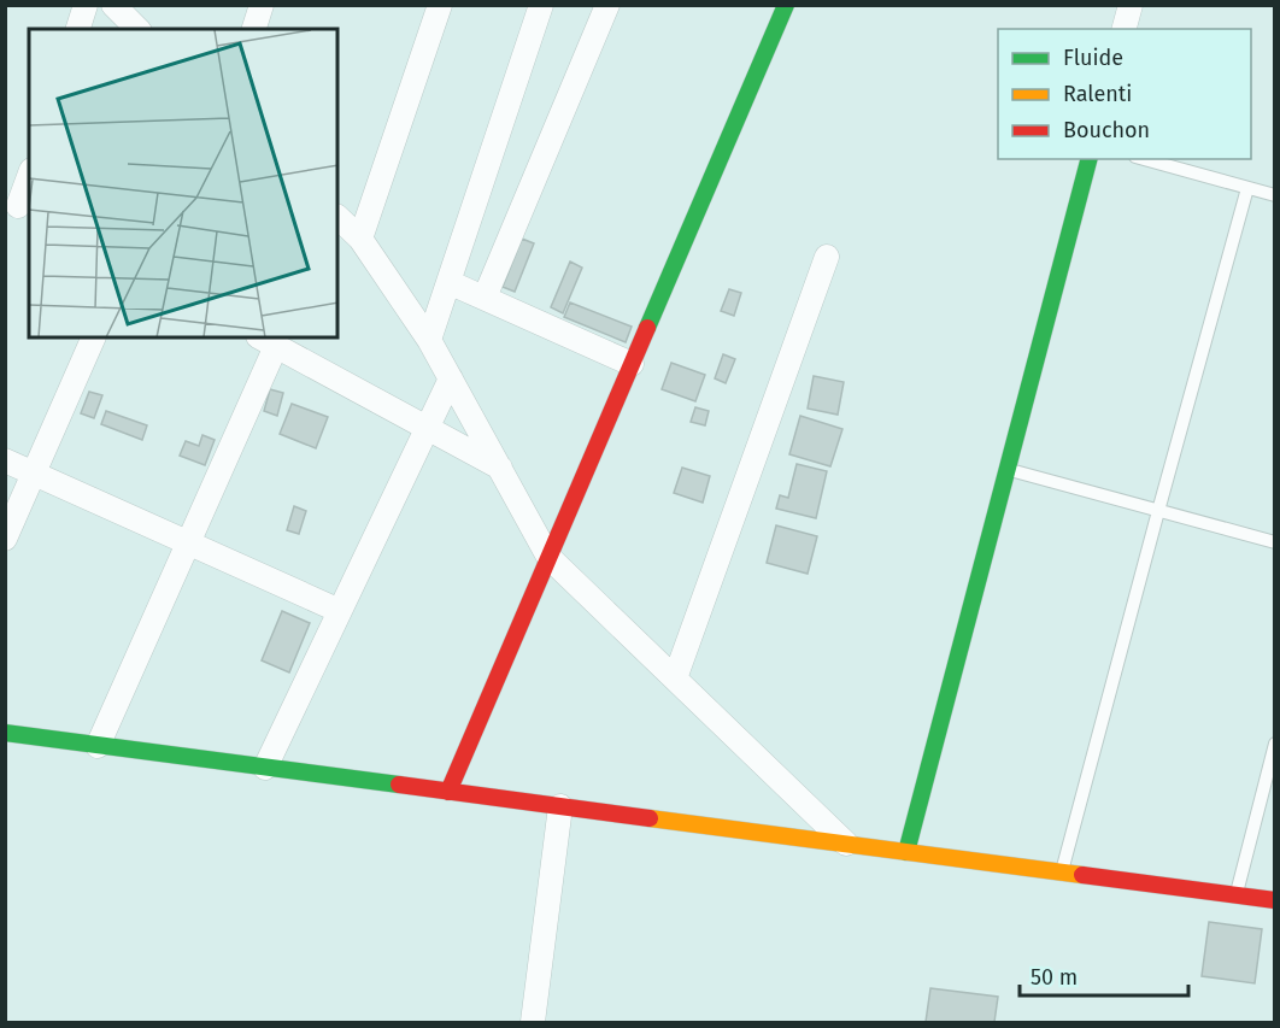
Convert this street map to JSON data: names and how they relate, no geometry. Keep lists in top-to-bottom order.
{
  "legend": ["Fluide", "Ralenti", "Bouchon"],
  "scale_bar": "50 m"
}
